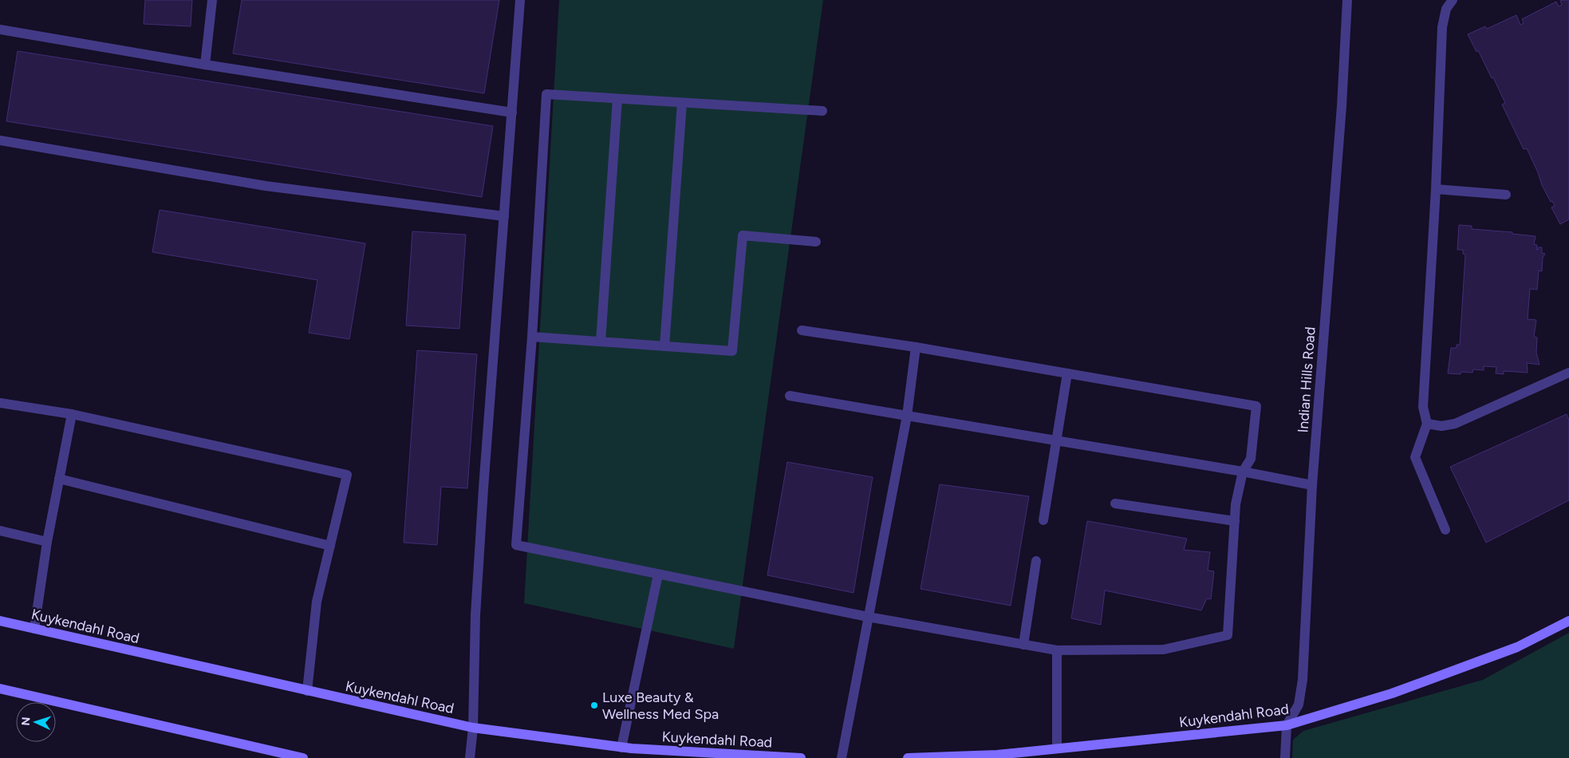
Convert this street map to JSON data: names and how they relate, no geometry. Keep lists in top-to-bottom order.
{
  "streets": {
    "main road": ["Kuykendahl Road"],
    "street": ["Indian Hills Road"]
  },
  "crossings": [
    ["Indian Hills Road", "Kuykendahl Road"]
  ],
  "places": ["Luxe Beauty & Wellness Med Spa"],
  "north": "left"
}
